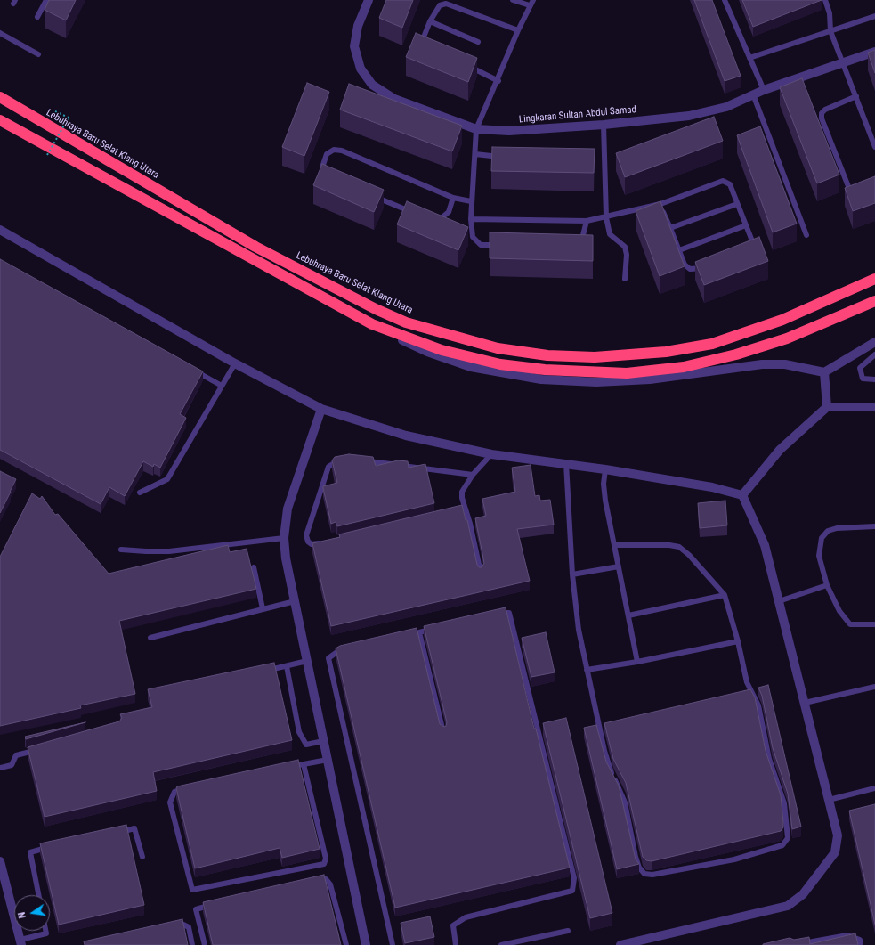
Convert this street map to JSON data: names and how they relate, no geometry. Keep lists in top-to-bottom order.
{
  "streets": {
    "highway": ["Lebuhraya Baru Selat Klang Utara"],
    "street": ["Lingkaran Sultan Abdul Samad"]
  },
  "north": "left"
}
